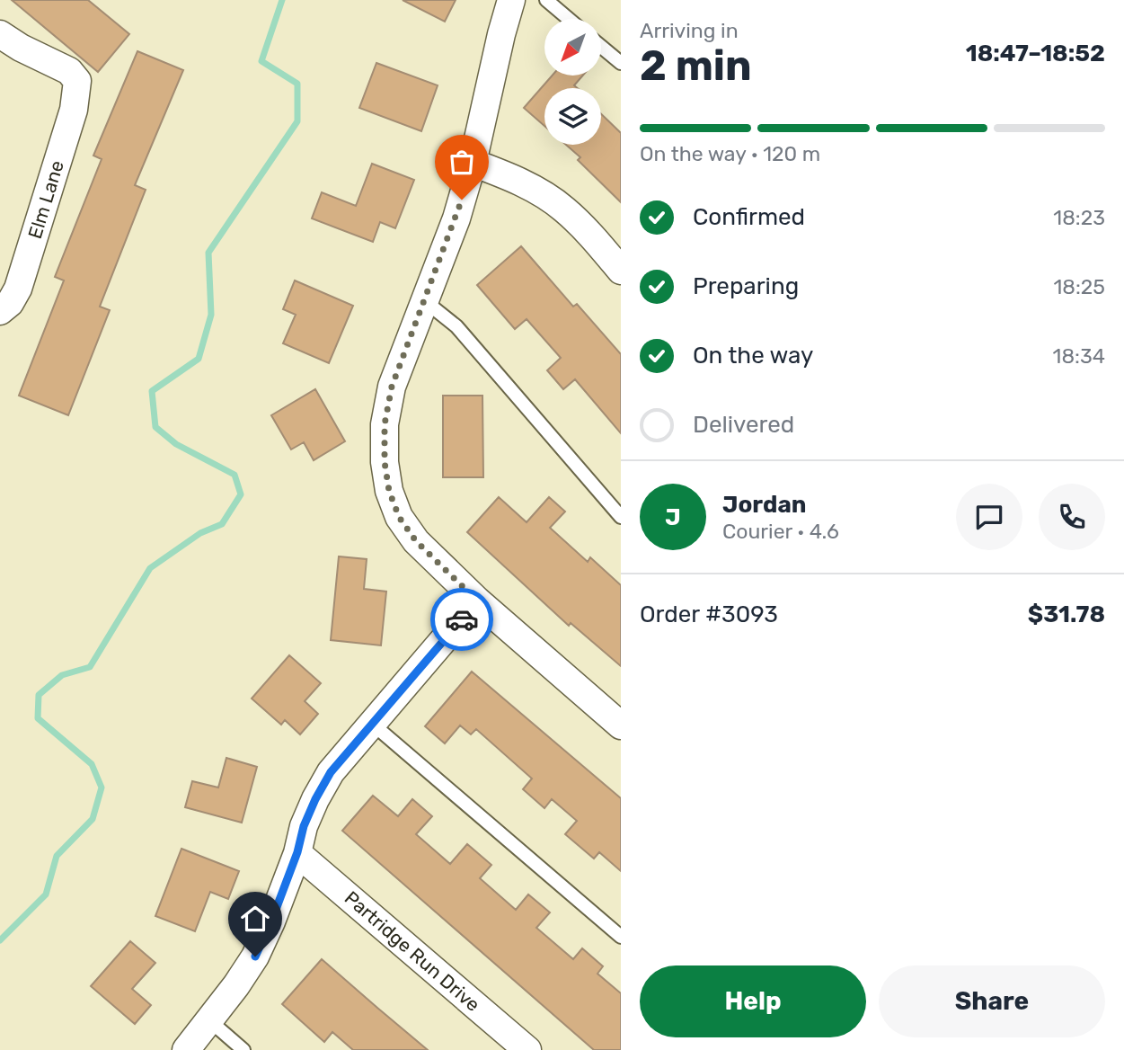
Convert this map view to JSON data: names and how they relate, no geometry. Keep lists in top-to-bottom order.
{
  "streets": {
    "street": ["Elm Lane", "Partridge Run Drive"]
  },
  "north": "bottom left",
  "page": {
    "heading": ["2 min", "Arriving in", "18:47–18:52"],
    "panel": [
      "Jordan",
      "Courier · 4.6",
      "Order #3093",
      "$31.78"
    ],
    "bar": "On the way · 120 m",
    "list": [
      ["Confirmed", "18:23"],
      ["Preparing", "18:25"],
      ["On the way", "18:34"],
      "Delivered"
    ],
    "round": "J",
    "buttons": ["Help", "Share"]
  }
}
